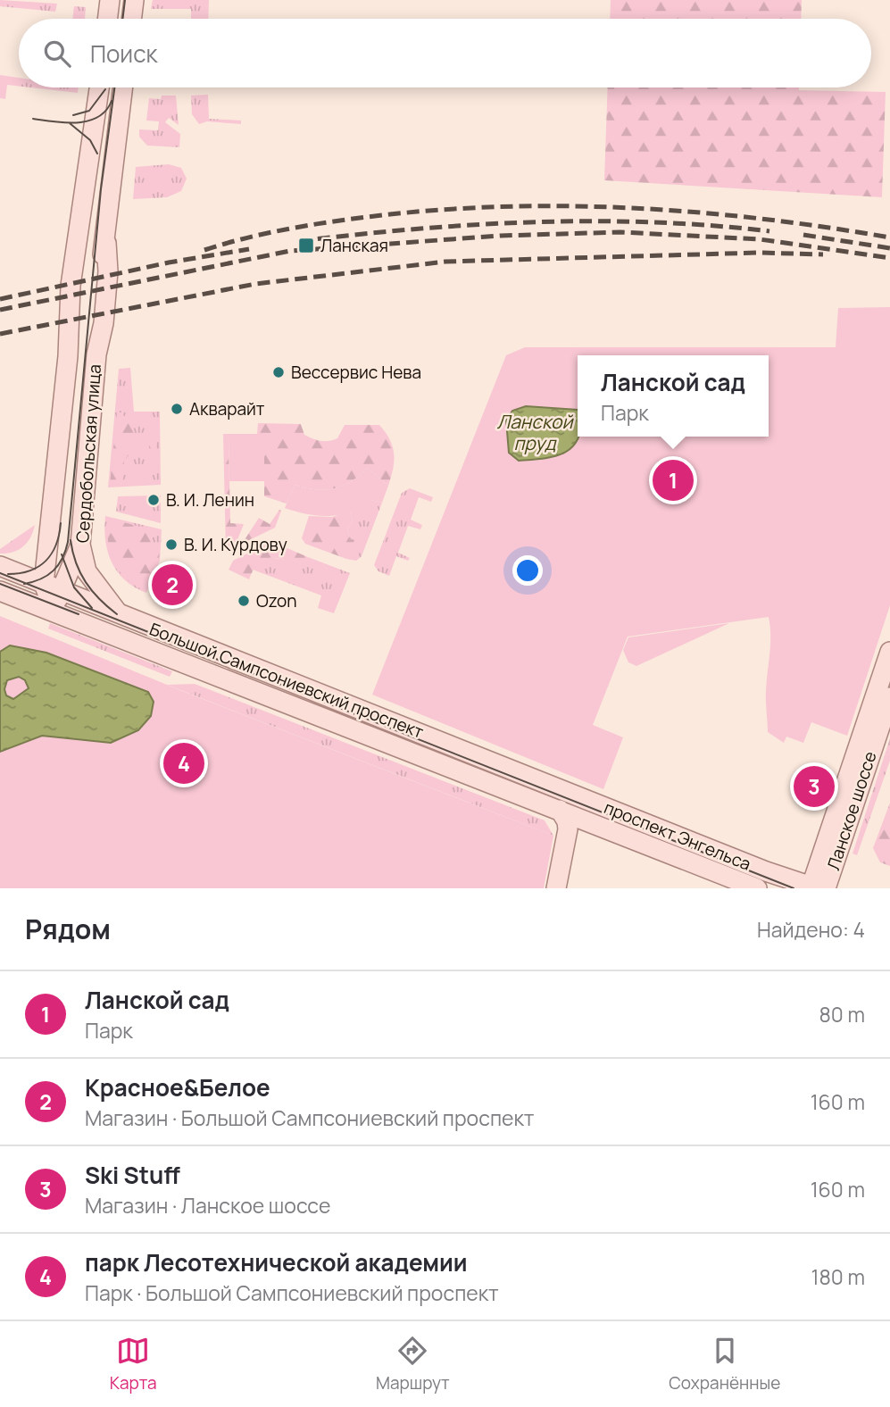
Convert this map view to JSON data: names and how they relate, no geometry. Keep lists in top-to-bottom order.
{
  "streets": {
    "main road": [
      "Сердобольская улица",
      "Большой Сампсониевский проспект",
      "Ланское шоссе",
      "проспект Энгельса"
    ]
  },
  "crossings": [
    ["Сердобольская улица", "Большой Сампсониевский проспект"],
    ["Большой Сампсониевский проспект", "проспект Энгельса"],
    ["Ланское шоссе", "проспект Энгельса"]
  ],
  "water": ["Ланской пруд"],
  "places": {
    "transit": ["Ланская"],
    "other": [
      "Вессервис Нева",
      "Акварайт",
      "В. И. Ленин",
      "В. И. Курдову",
      "Ozon"
    ]
  },
  "page": {
    "search": "Поиск",
    "popup": ["Ланской сад", "Парк"],
    "pins": [
      "1",
      "2",
      "4",
      "3"
    ],
    "heading": ["Рядом", "Найдено: 4"],
    "list": [
      {
        "mark": "1",
        "name": "Ланской сад",
        "note": "Парк",
        "value": "80 m"
      },
      {
        "mark": "2",
        "name": "Красное&Белое",
        "note": "Магазин · Большой Сампсониевский проспект",
        "value": "160 m"
      },
      {
        "mark": "3",
        "name": "Ski Stuff",
        "note": "Магазин · Ланское шоссе",
        "value": "160 m"
      },
      {
        "mark": "4",
        "name": "парк Лесотехнической академии",
        "note": "Парк · Большой Сампсониевский проспект",
        "value": "180 m"
      }
    ],
    "nav": ["Карта", "Маршрут", "Сохранённые"]
  }
}
